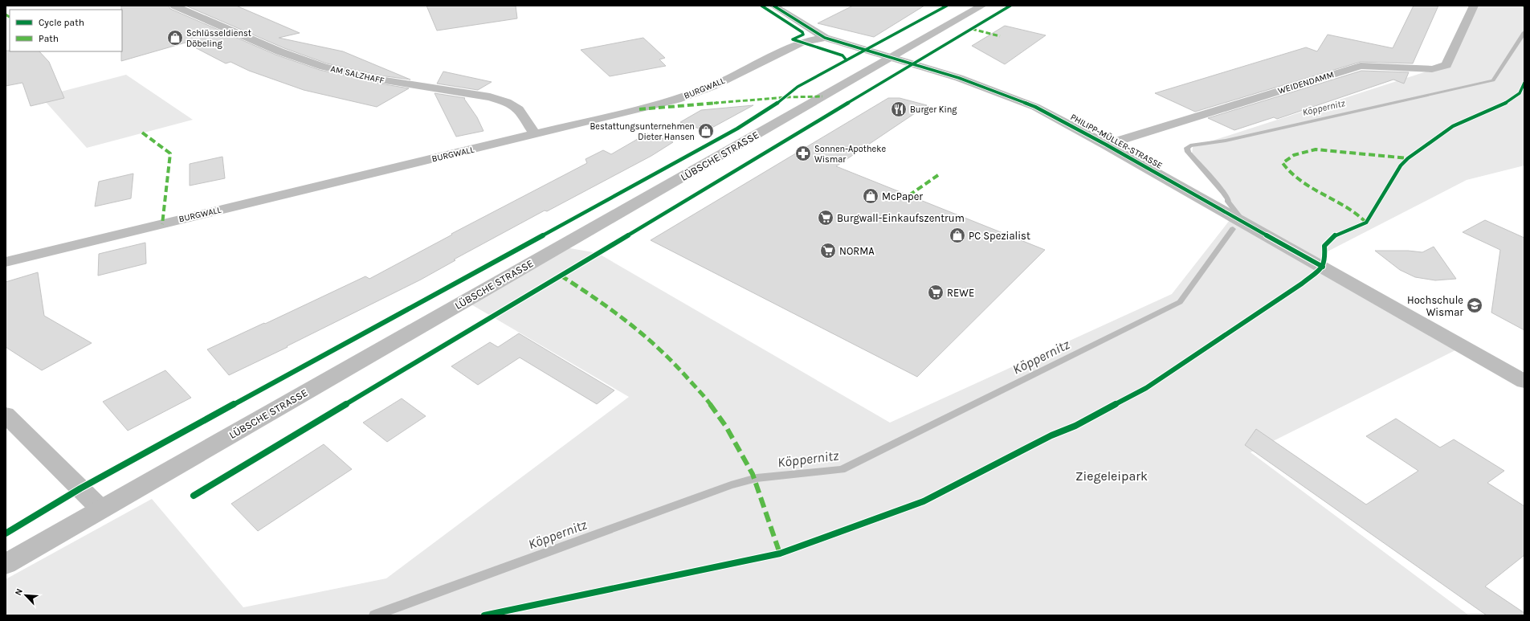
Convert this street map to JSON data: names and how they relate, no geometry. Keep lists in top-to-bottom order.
{
  "streets": {
    "street": [
      "AM SALZHAFF",
      "WEIDENDAMM",
      "BURGWALL",
      "PHILIPP-MÜLLER-STRASSE",
      "LÜBSCHE STRASSE"
    ]
  },
  "crossings": [
    ["AM SALZHAFF", "BURGWALL"],
    ["WEIDENDAMM", "PHILIPP-MÜLLER-STRASSE"],
    ["BURGWALL", "PHILIPP-MÜLLER-STRASSE"],
    ["BURGWALL", "LÜBSCHE STRASSE"],
    ["PHILIPP-MÜLLER-STRASSE", "LÜBSCHE STRASSE"]
  ],
  "water": ["Köppernitz"],
  "parks": ["Ziegeleipark"],
  "places": {
    "shop": [
      "Schlüsseldienst Döbeling",
      "Bestattungsunternehmen Dieter Hansen",
      "McPaper",
      "PC Spezialist"
    ],
    "restaurant": ["Burger King"],
    "pharmacy": ["Sonnen-Apotheke Wismar"],
    "supermarket": ["Burgwall-Einkaufszentrum", "NORMA", "REWE"],
    "school or university": ["Hochschule Wismar"]
  },
  "legend": ["Cycle path", "Path"],
  "north": "top left"
}
